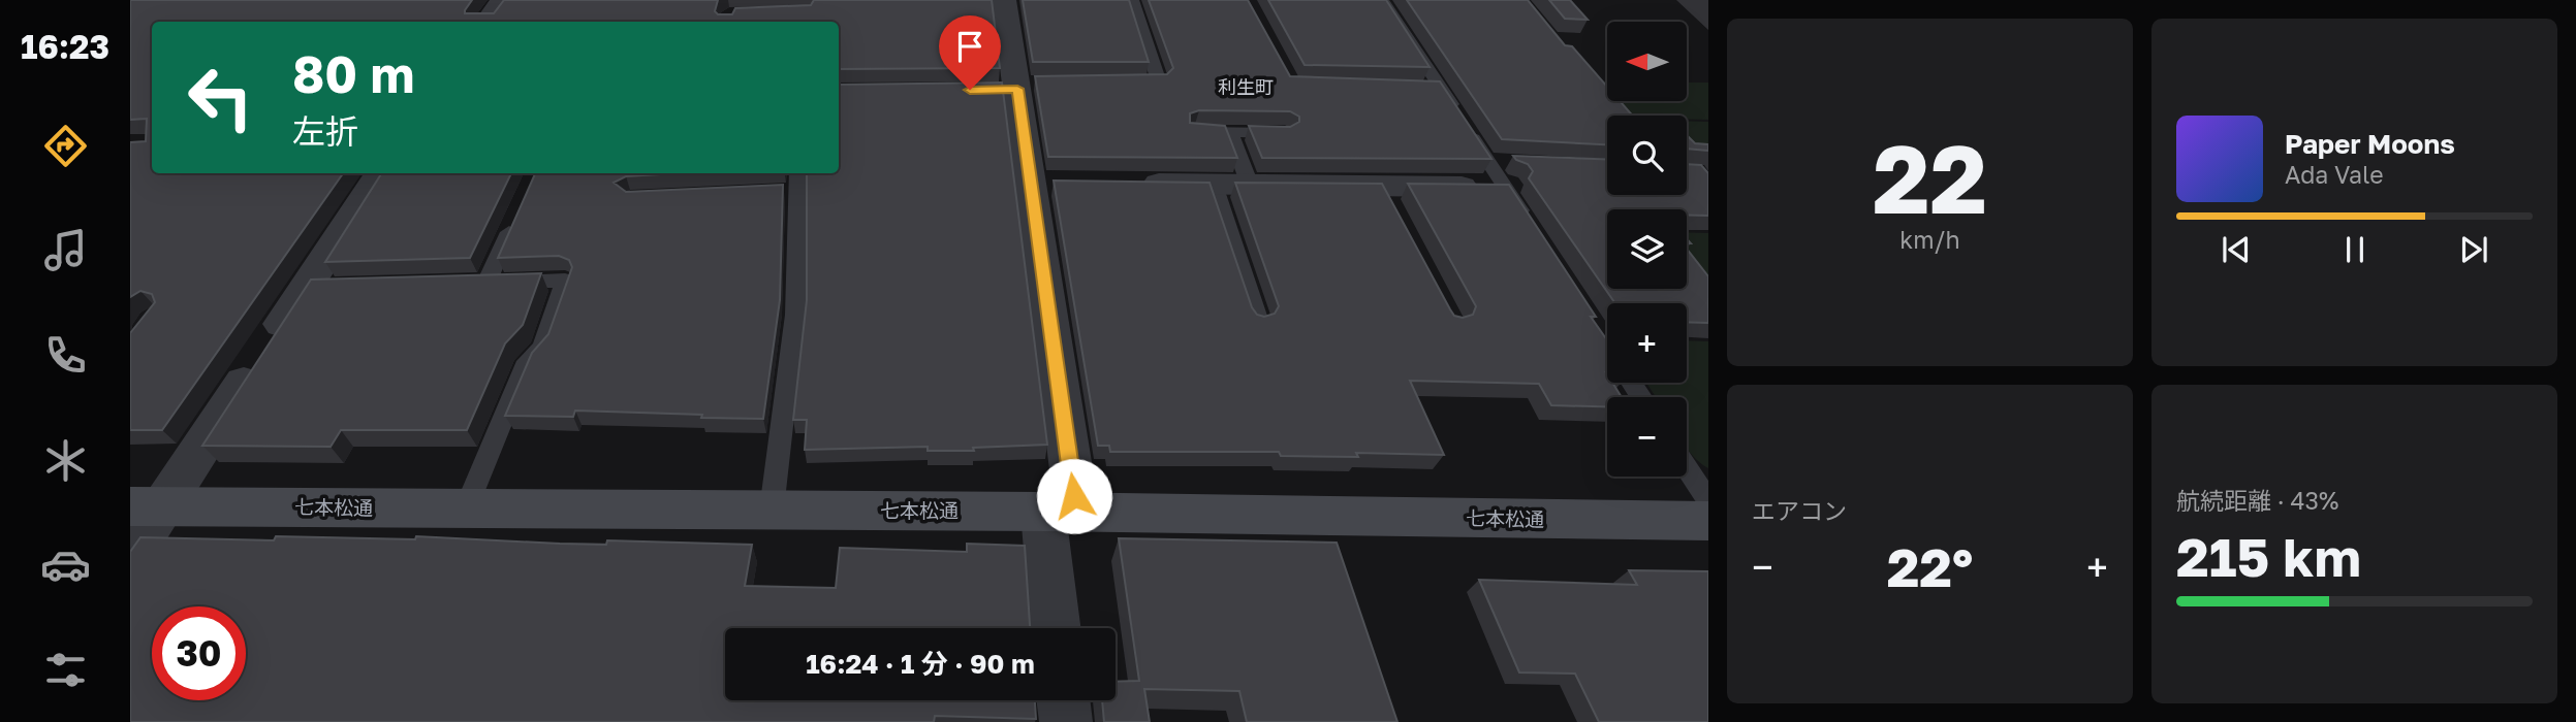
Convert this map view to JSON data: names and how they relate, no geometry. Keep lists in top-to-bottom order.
{
  "streets": {
    "street": ["七本松通"]
  },
  "districts": ["利生町"],
  "north": "left",
  "page": {
    "tabs": "16:23",
    "tile": [
      ["22", "km/h"],
      "エアコン",
      ["航続距離 · 43%", "215 km"]
    ],
    "map_buttons": ["+", "−"],
    "turn": ["80 m", "左折"],
    "song": ["Paper Moons", "Ada Vale"],
    "heat": ["−", "22°", "+"],
    "limit": "30",
    "trip": "16:24 · 1 分 · 90 m"
  }
}
